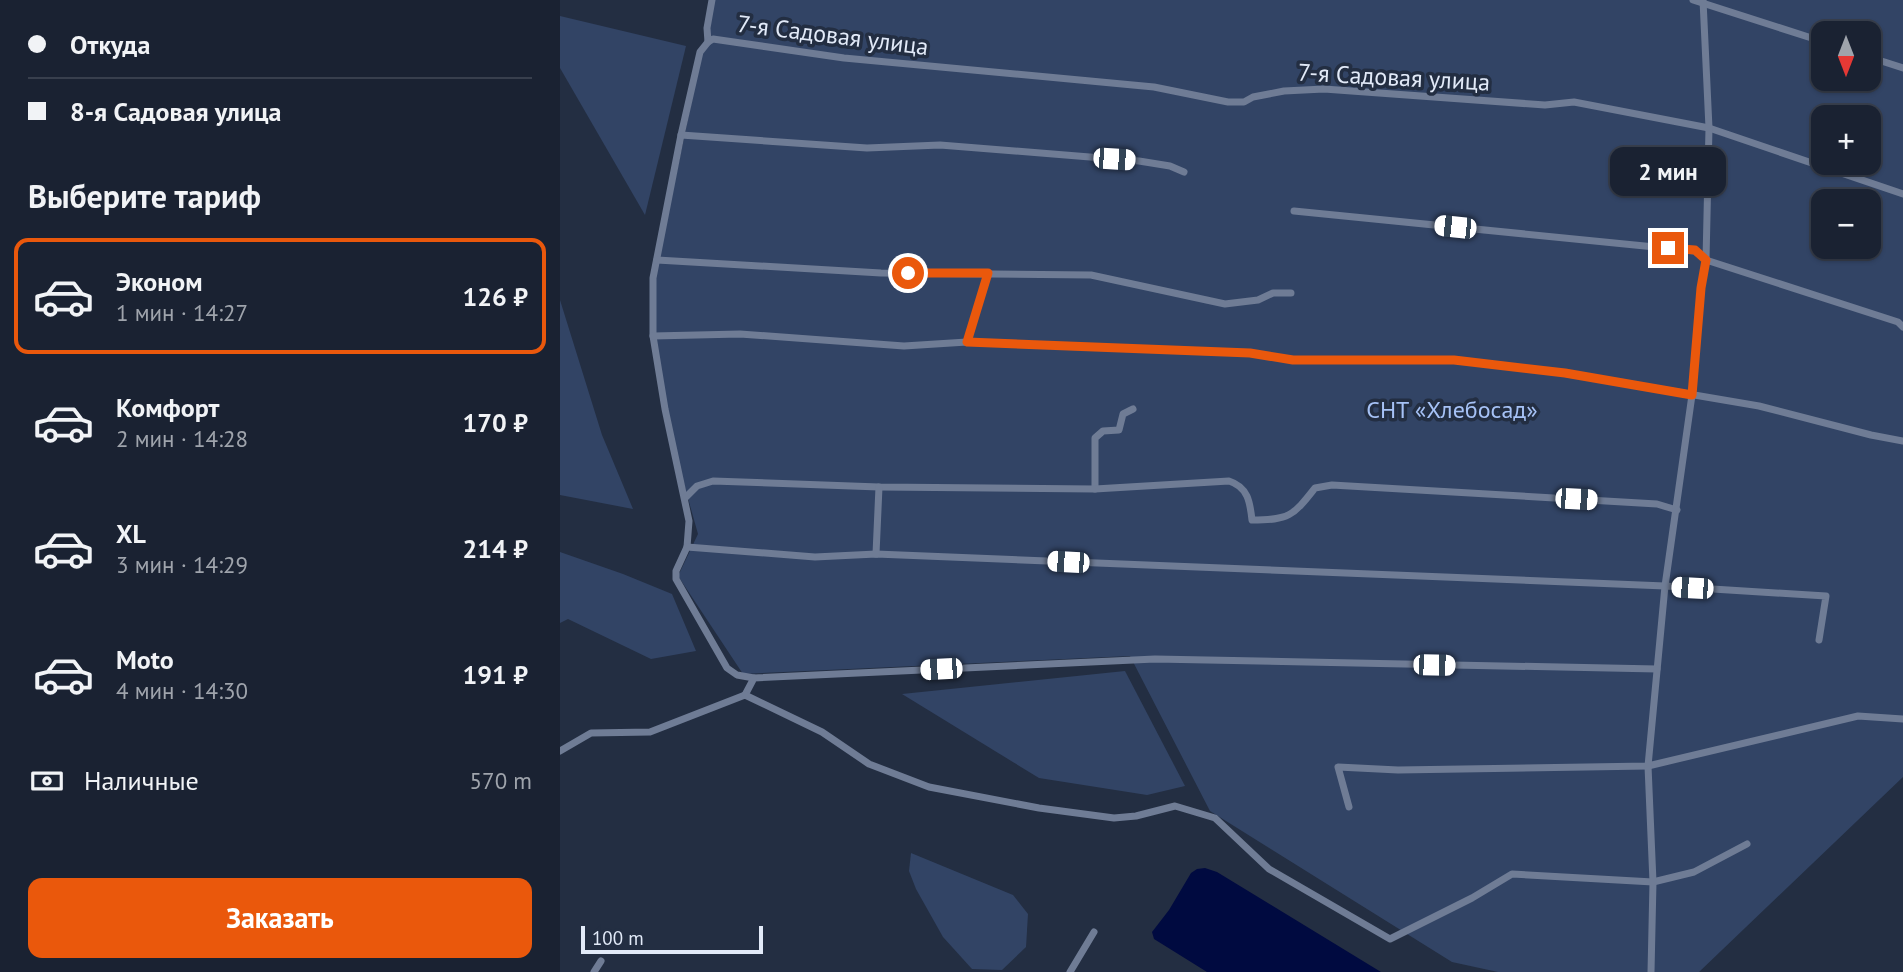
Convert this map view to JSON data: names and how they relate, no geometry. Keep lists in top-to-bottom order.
{
  "streets": {
    "lane": ["7-я Садовая улица"]
  },
  "parks": ["СНТ «Хлебосад»"],
  "scale_bar": "100 m",
  "north": "bottom",
  "page": {
    "banner": ["Откуда", "8-я Садовая улица"],
    "map_buttons": ["+", "−"],
    "bubble": "2 мин",
    "heading": "Выберите тариф",
    "list": [
      {
        "name": "Эконом",
        "note": "1 мин · 14:27",
        "value": "126 ₽"
      },
      {
        "name": "Комфорт",
        "note": "2 мин · 14:28",
        "value": "170 ₽"
      },
      {
        "name": "XL",
        "note": "3 мин · 14:29",
        "value": "214 ₽"
      },
      {
        "name": "Moto",
        "note": "4 мин · 14:30",
        "value": "191 ₽"
      }
    ],
    "pay": ["Наличные", "570 m"],
    "buttons": "Заказать",
    "scale": "100 m"
  }
}
